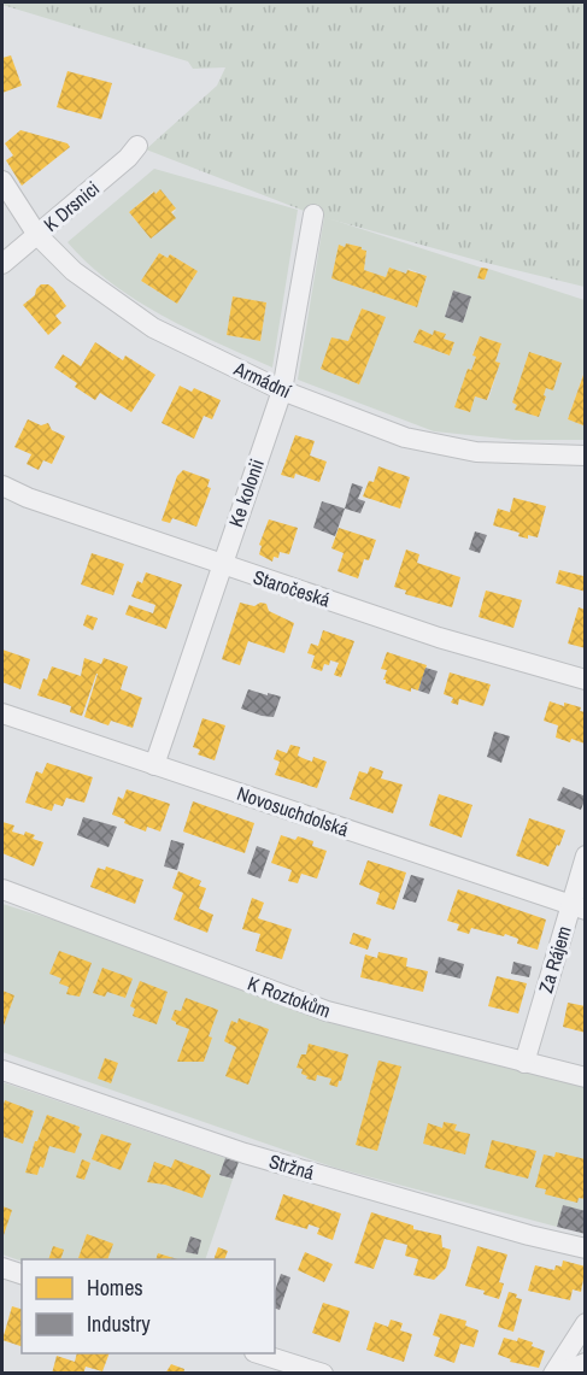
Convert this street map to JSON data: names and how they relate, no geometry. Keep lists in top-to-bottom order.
{
  "streets": {
    "street": [
      "K Drsnici",
      "Armádní",
      "Ke kolonii",
      "Staročeská",
      "Novosuchdolská",
      "Za Rájem",
      "K Roztokům",
      "Stržná"
    ]
  },
  "crossings": [
    ["K Drsnici", "Armádní"],
    ["Armádní", "Ke kolonii"],
    ["Ke kolonii", "Staročeská"],
    ["Ke kolonii", "Novosuchdolská"],
    ["Novosuchdolská", "Za Rájem"],
    ["Za Rájem", "K Roztokům"]
  ],
  "legend": ["Homes", "Industry"]
}
